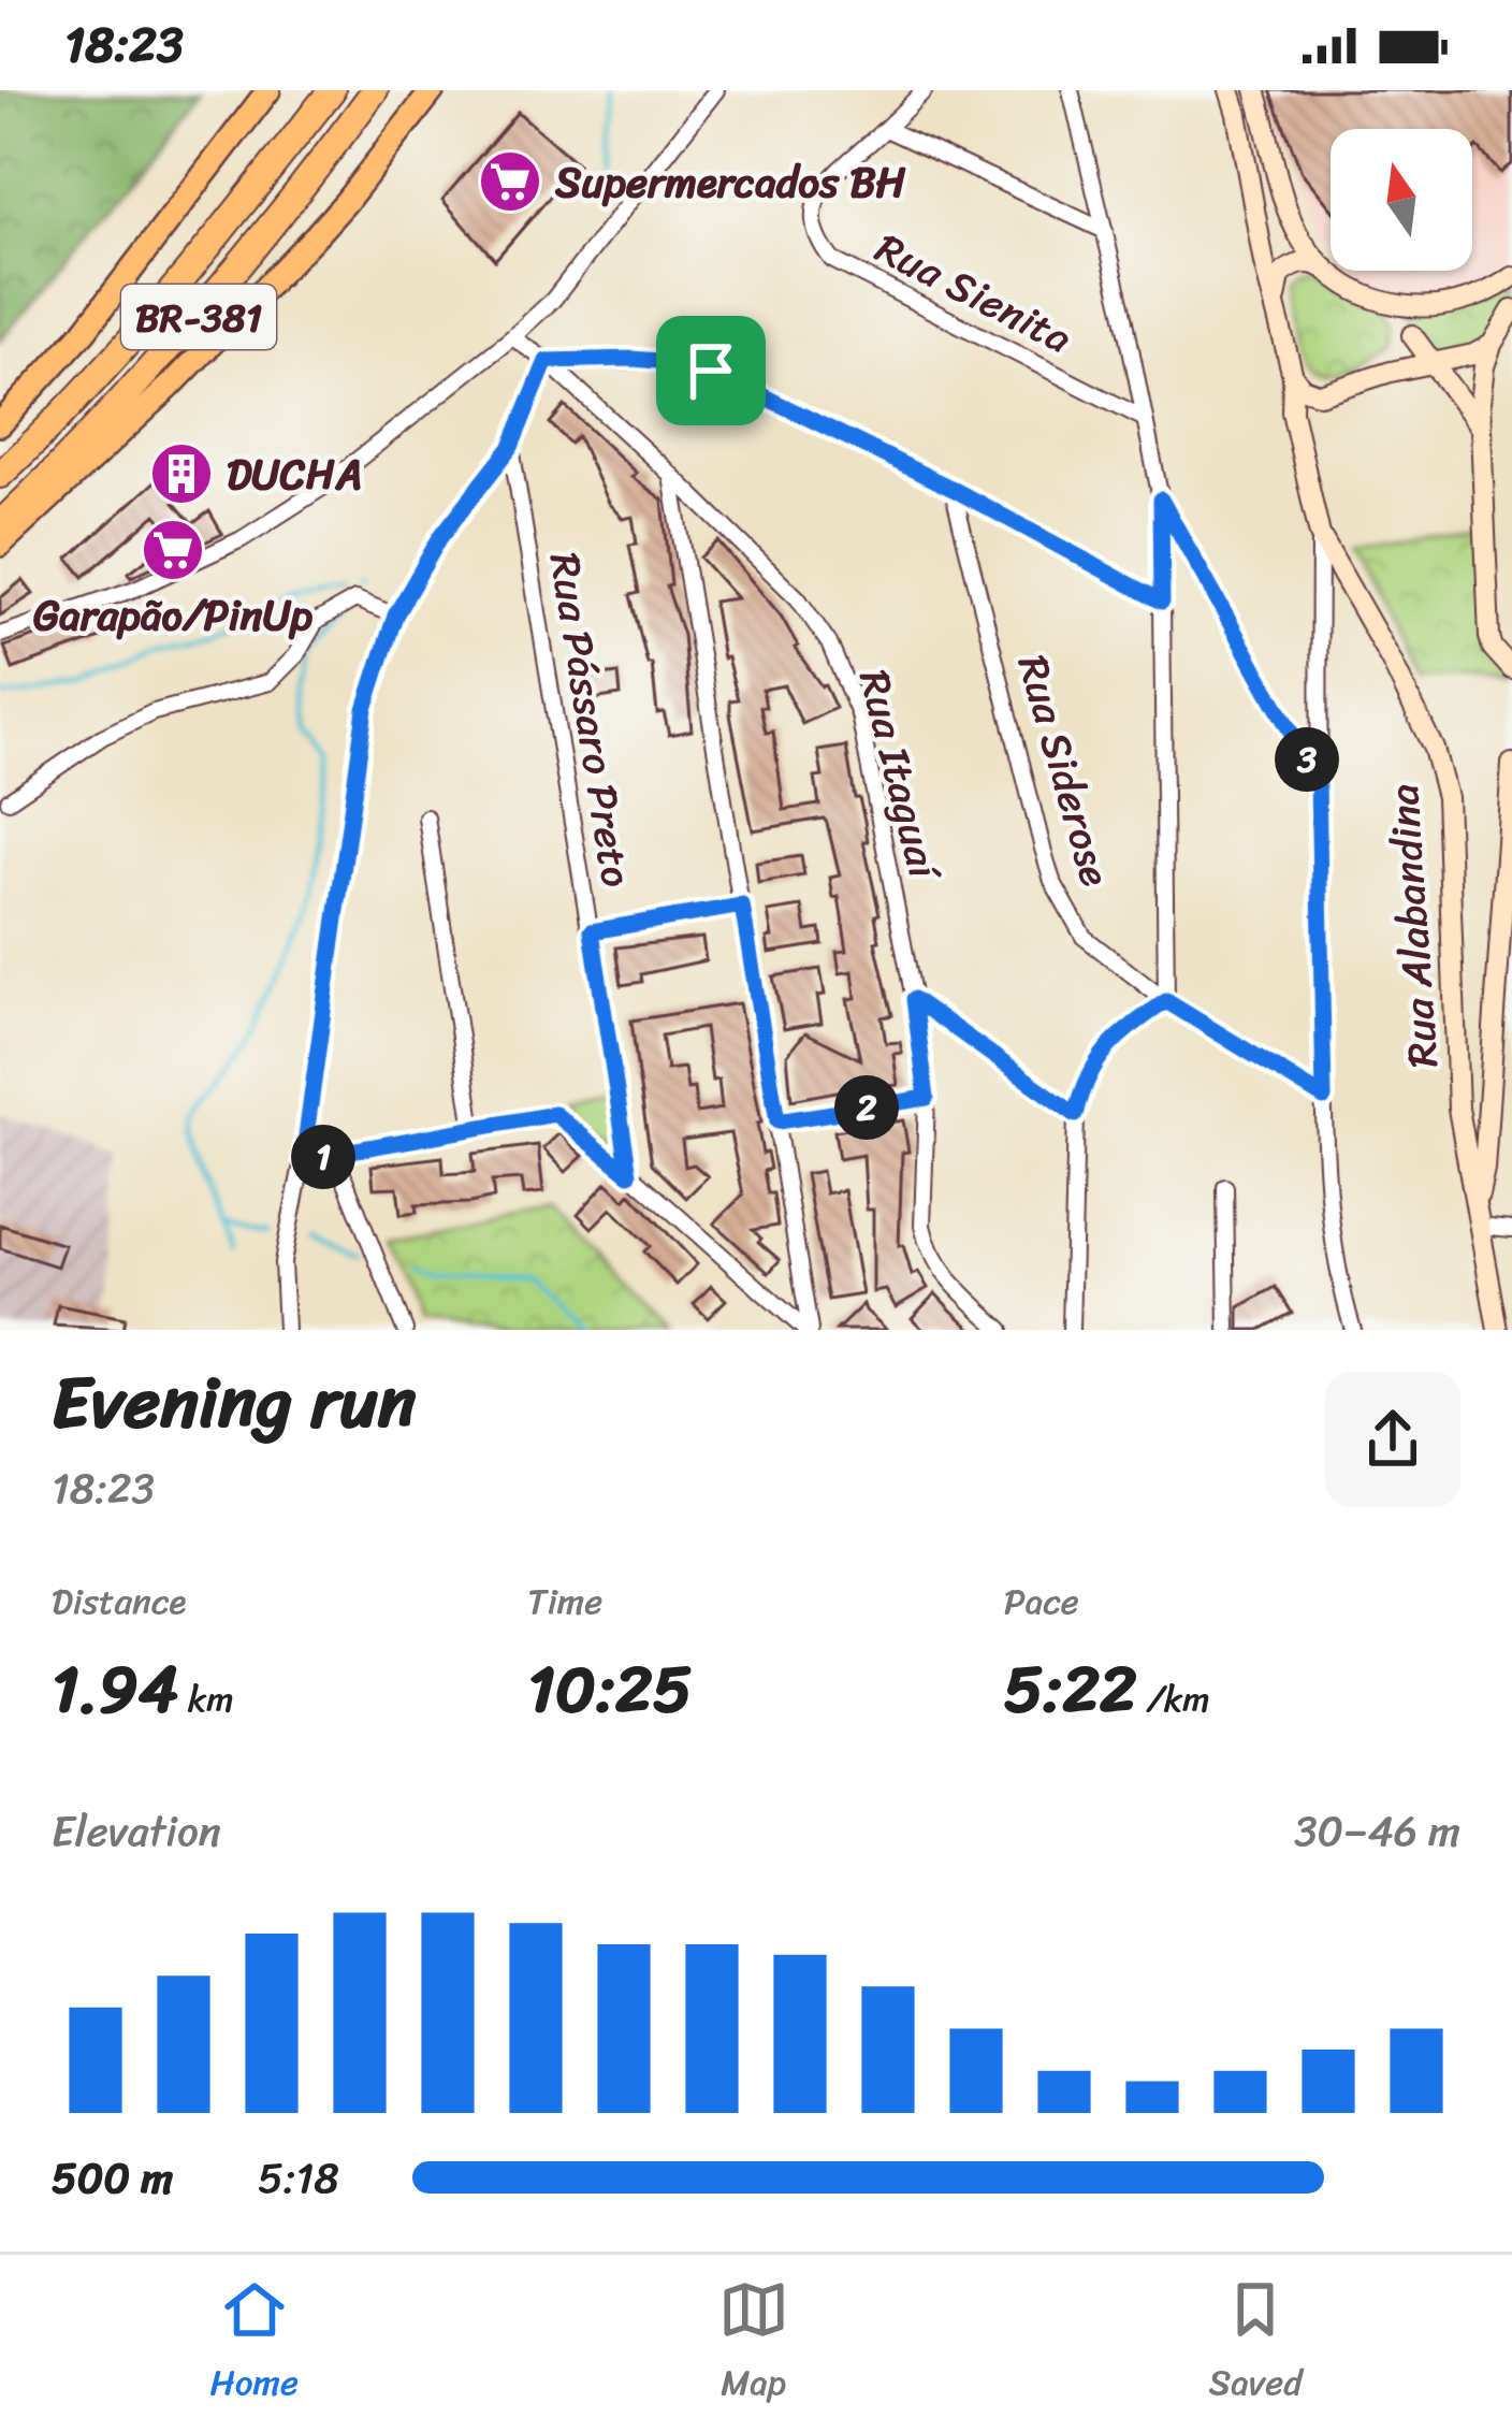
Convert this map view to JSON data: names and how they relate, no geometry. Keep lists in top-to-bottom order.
{
  "streets": {
    "highway": ["BR-381"],
    "street": [
      "Rua Sienita",
      "Rua Pássaro Preto",
      "Rua Siderose",
      "Rua Itaguaí",
      "Rua Alabandina"
    ]
  },
  "places": {
    "supermarket": ["Supermercados BH", "Garapão/PinUp"],
    "building": ["DUCHA"]
  },
  "north": "top",
  "page": {
    "status": "18:23",
    "pins": ["3", "2", "1"],
    "heading": ["Evening run", "18:23"],
    "stats": [
      ["Distance", "1.94 km"],
      ["Time", "10:25"],
      ["Pace", "5:22 /km"]
    ],
    "chart": ["Elevation", "30–46 m"],
    "list": [
      {
        "name": "500 m",
        "note": "5:18"
      }
    ],
    "tabs": ["Home", "Map", "Saved"]
  }
}
